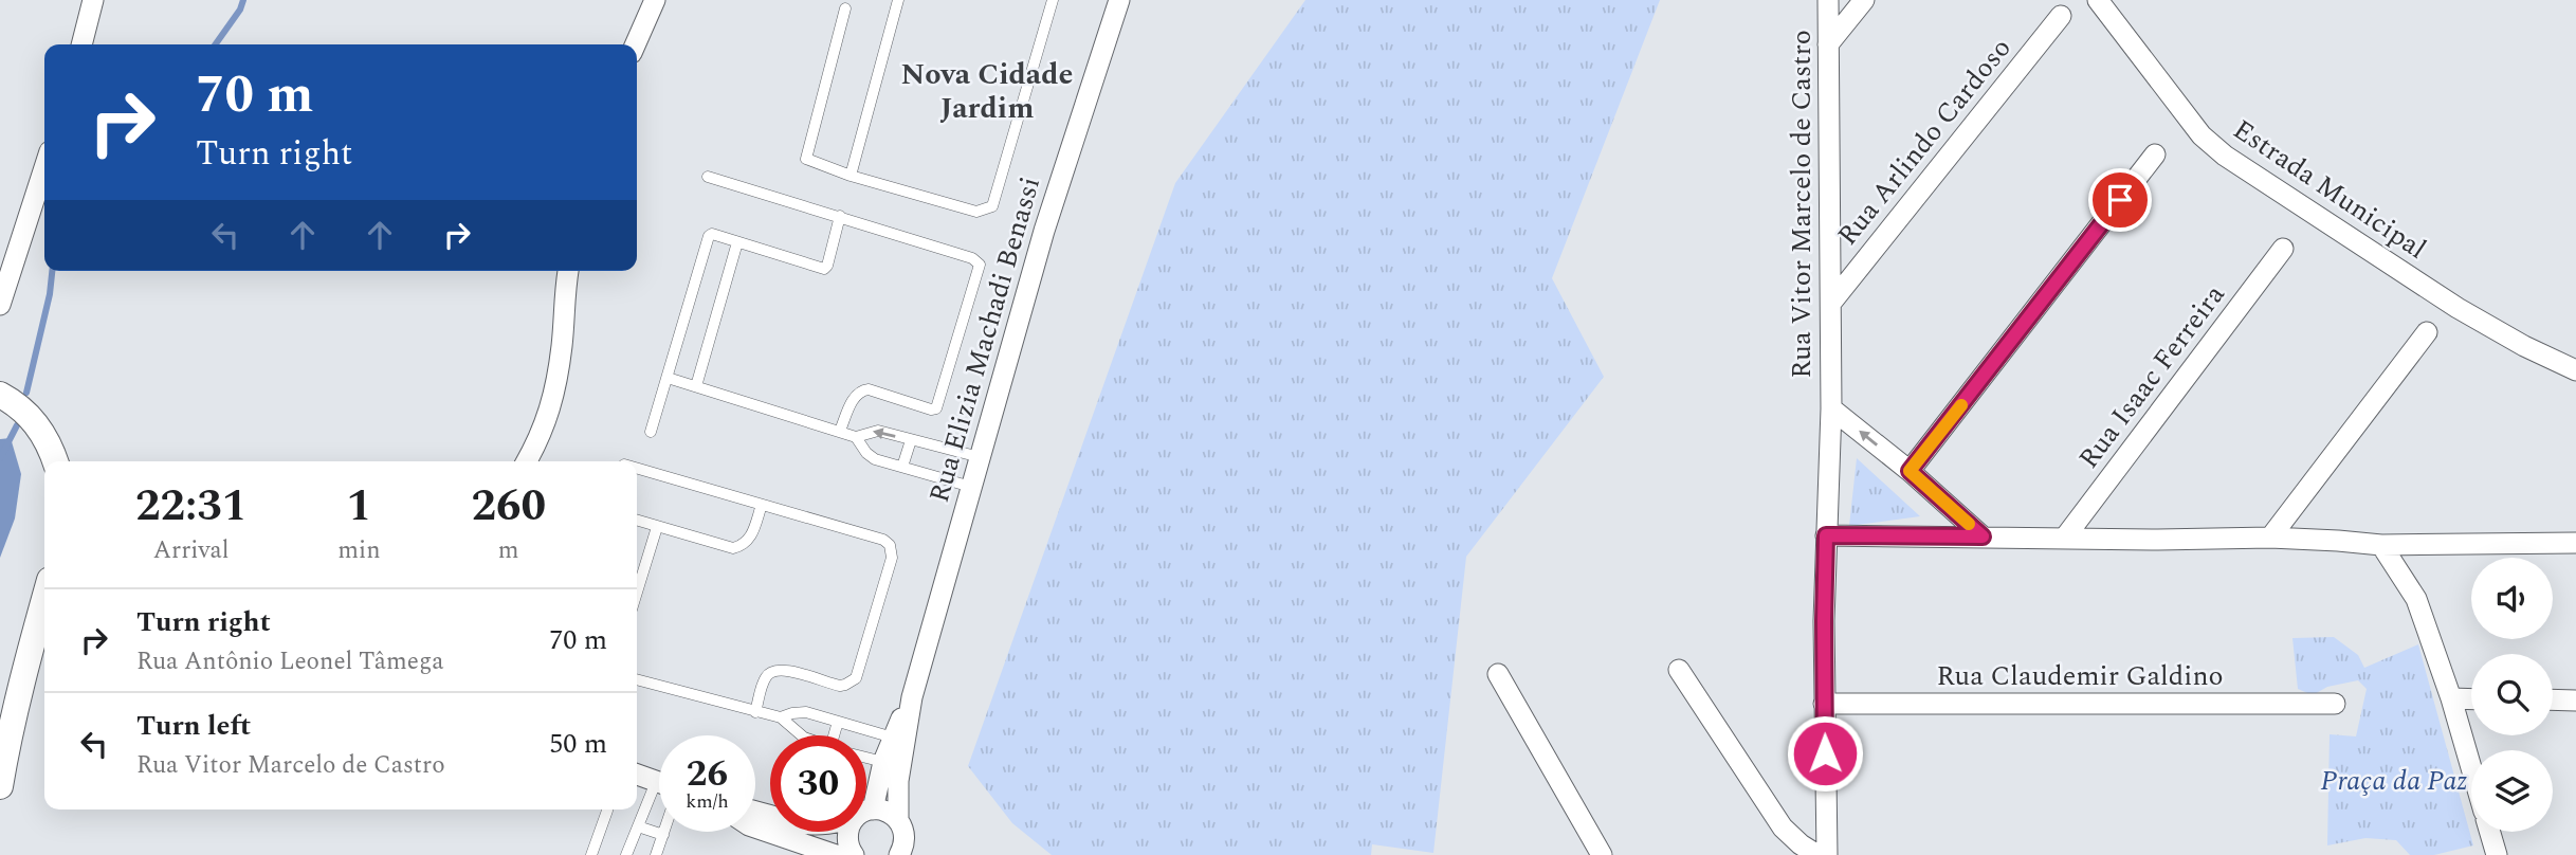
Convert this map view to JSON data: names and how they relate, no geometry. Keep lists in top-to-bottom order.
{
  "streets": {
    "street": [
      "Rua Arlindo Cardoso",
      "Estrada Municipal",
      "Rua Vitor Marcelo de Castro",
      "Rua Elizia Machadi Benassi",
      "Rua Isaac Ferreira",
      "Rua Claudemir Galdino"
    ]
  },
  "crossings": [
    ["Rua Arlindo Cardoso", "Rua Vitor Marcelo de Castro"],
    ["Rua Vitor Marcelo de Castro", "Rua Claudemir Galdino"]
  ],
  "districts": ["Nova Cidade Jardim"],
  "parks": ["Praça da Paz"],
  "page": {
    "turn": ["70 m", "Turn right"],
    "eta": [
      "22:31",
      "Arrival",
      "1",
      "min",
      "260",
      "m"
    ],
    "list": [
      {
        "name": "Turn right",
        "note": "Rua Antônio Leonel Tâmega",
        "value": "70 m"
      },
      {
        "name": "Turn left",
        "note": "Rua Vitor Marcelo de Castro",
        "value": "50 m"
      }
    ],
    "speed": "26 km/h",
    "limit": "30"
  }
}
